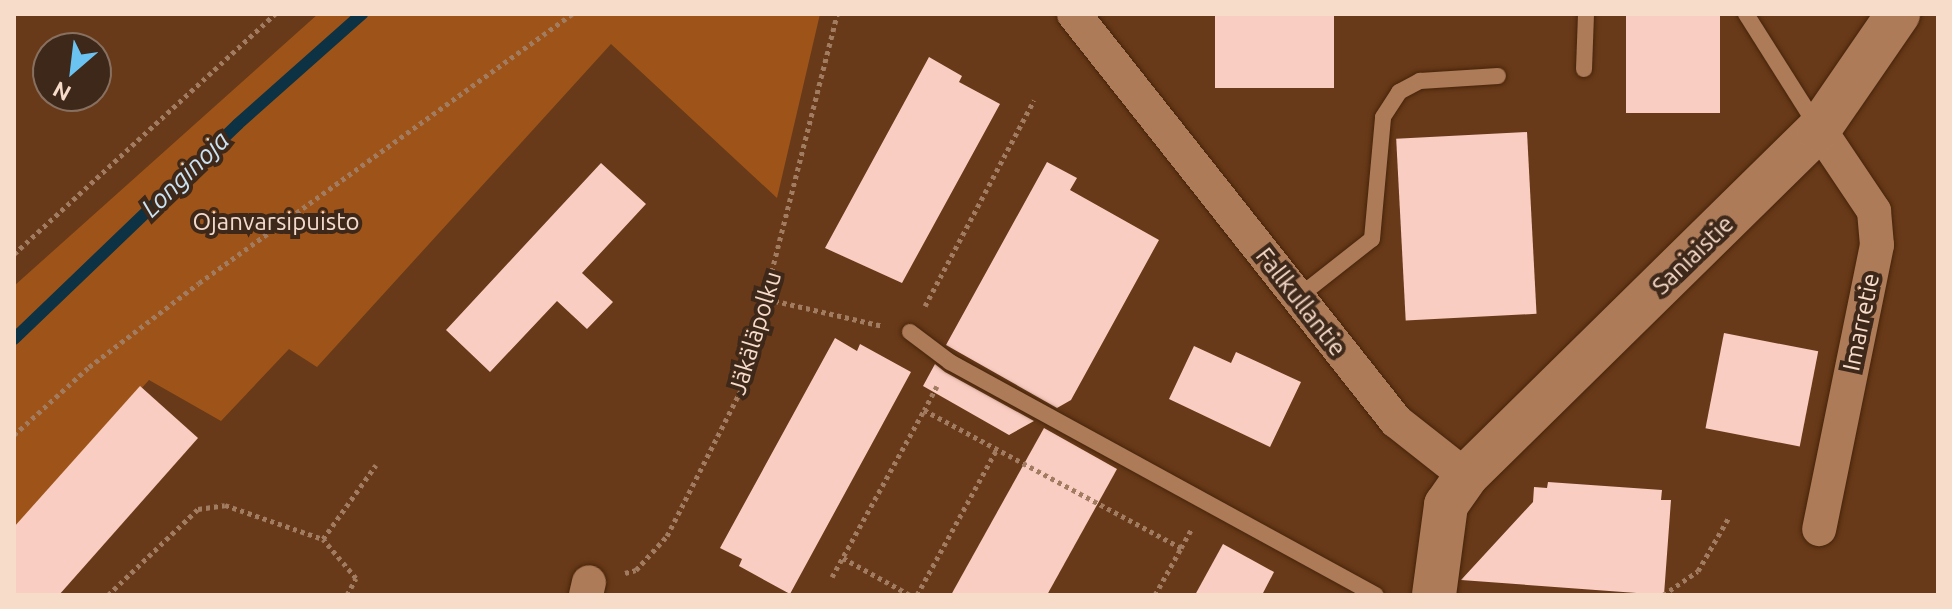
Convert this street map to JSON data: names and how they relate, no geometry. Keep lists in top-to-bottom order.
{
  "streets": {
    "street": ["Saniaistie", "Fallkullantie", "Imarretie"],
    "path": ["Jäkäläpolku"]
  },
  "crossings": [
    ["Saniaistie", "Fallkullantie"],
    ["Saniaistie", "Imarretie"]
  ],
  "water": ["Longinoja"],
  "parks": ["Ojanvarsipuisto"],
  "north": "bottom left"
}
